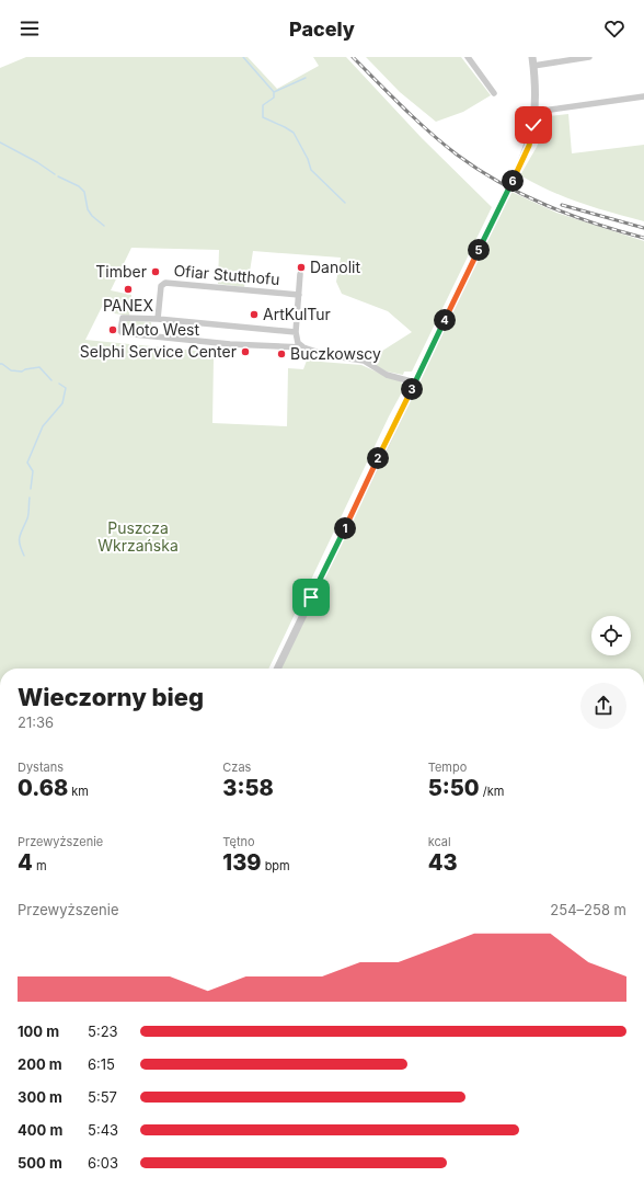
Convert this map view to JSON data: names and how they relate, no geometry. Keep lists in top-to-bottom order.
{
  "streets": {
    "street": ["Ofiar Stutthofu"]
  },
  "parks": ["Puszcza Wkrzańska"],
  "places": [
    "Danolit",
    "Timber",
    "PANEX",
    "ArtKulTur",
    "Moto West",
    "Selphi Service Center",
    "Buczkowscy"
  ],
  "page": {
    "header": "Pacely",
    "pins": [
      "6",
      "5",
      "4",
      "3",
      "2",
      "1"
    ],
    "heading": ["Wieczorny bieg", "21:36"],
    "stats": [
      ["Dystans", "0.68 km"],
      ["Czas", "3:58"],
      ["Tempo", "5:50 /km"],
      ["Przewyższenie", "4 m"],
      ["Tętno", "139 bpm"],
      ["kcal", "43"]
    ],
    "chart": ["Przewyższenie", "254–258 m"],
    "list": [
      {
        "name": "100 m",
        "note": "5:23"
      },
      {
        "name": "200 m",
        "note": "6:15"
      },
      {
        "name": "300 m",
        "note": "5:57"
      },
      {
        "name": "400 m",
        "note": "5:43"
      },
      {
        "name": "500 m",
        "note": "6:03"
      }
    ]
  }
}
